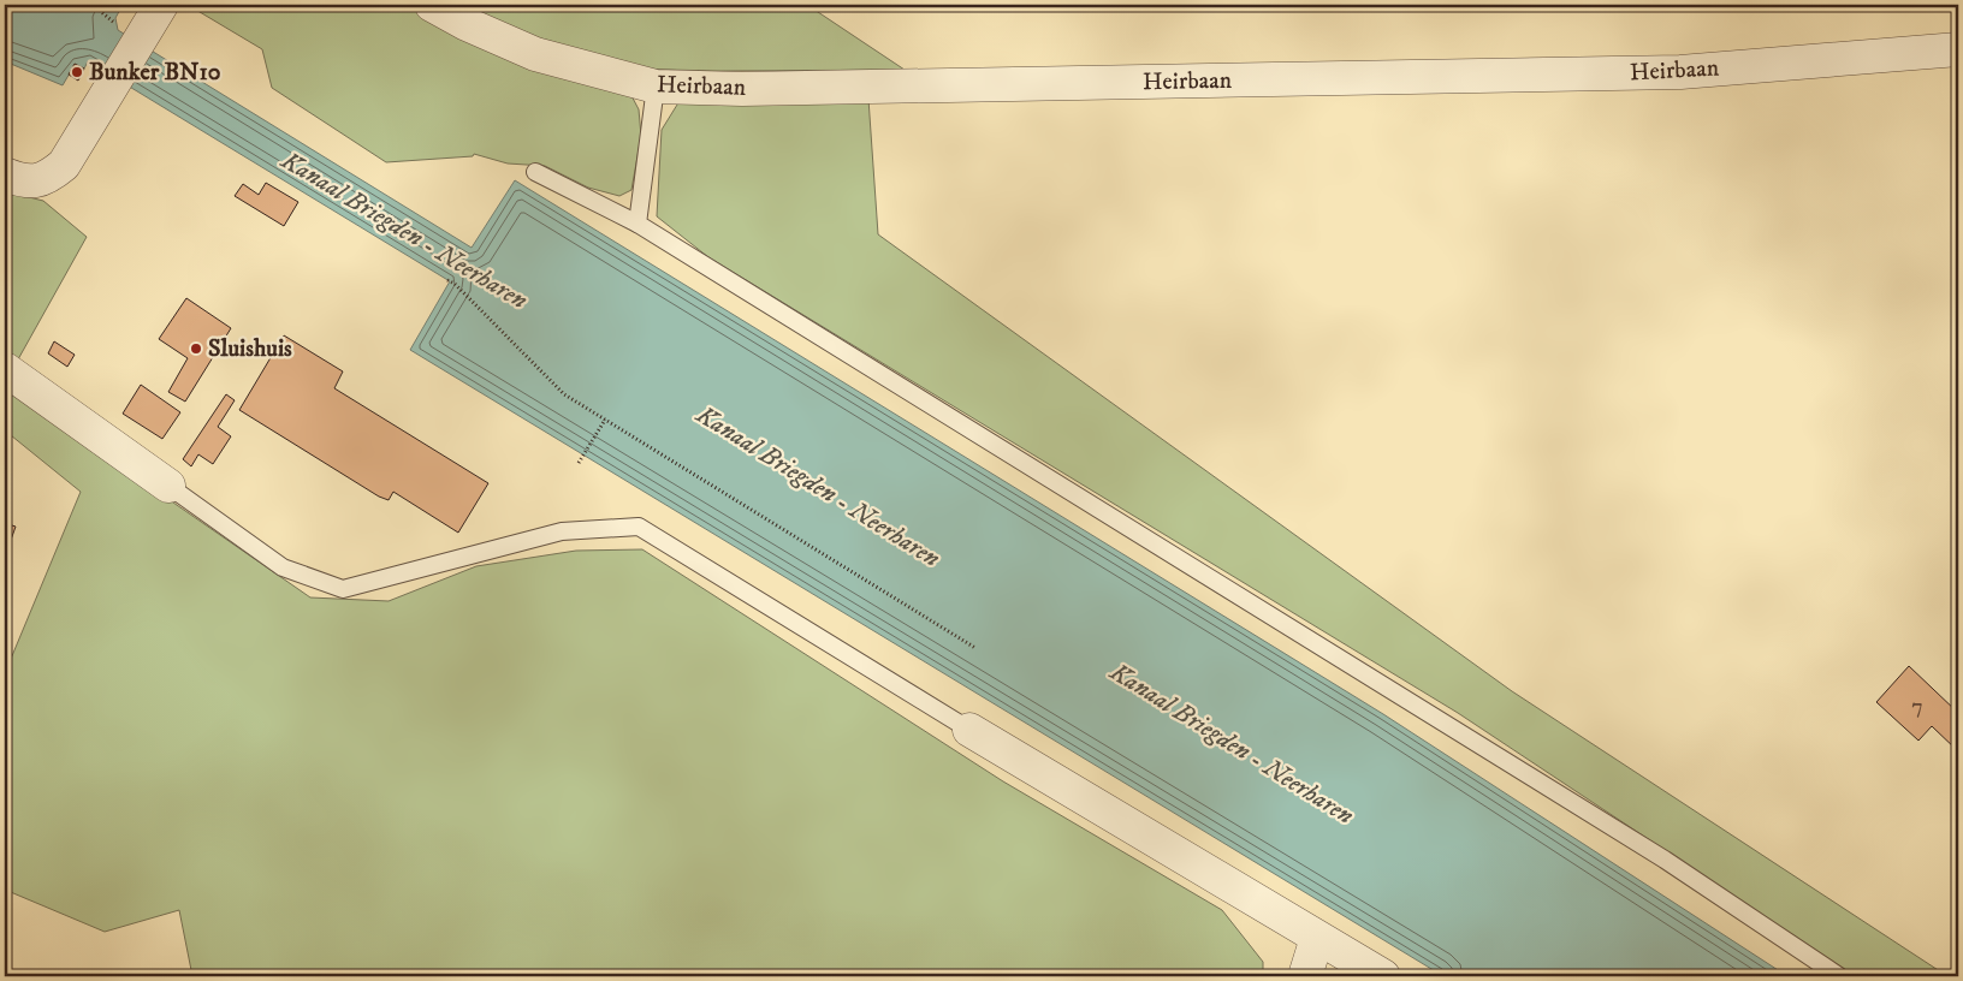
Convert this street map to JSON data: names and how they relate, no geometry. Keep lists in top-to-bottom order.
{
  "streets": {
    "street": ["Heirbaan"]
  },
  "water": ["Kanaal Briegden - Neerharen"],
  "places": ["Bunker BN10", "Sluishuis"],
  "house_numbers": ["7"]
}
